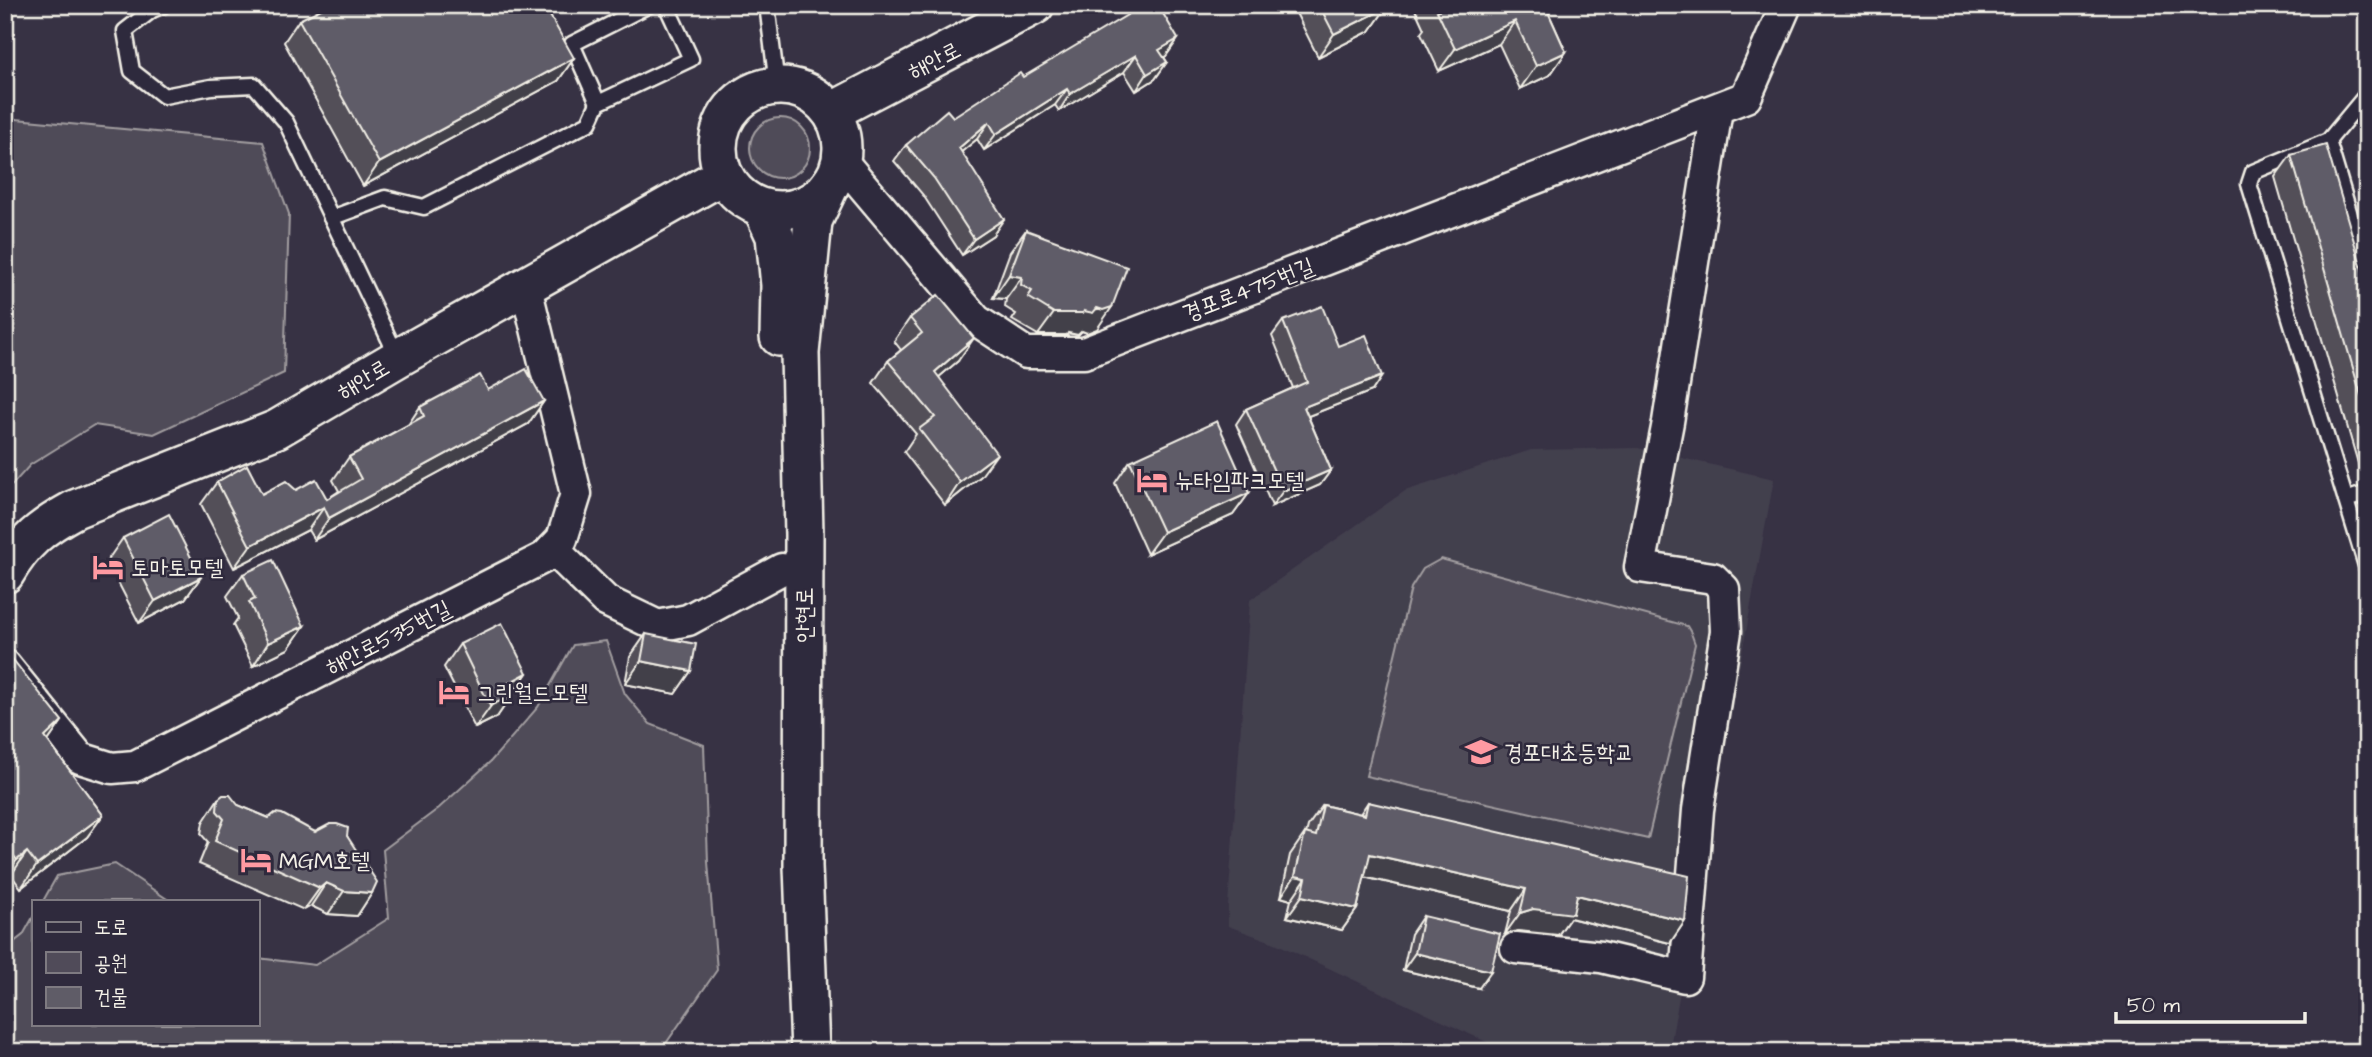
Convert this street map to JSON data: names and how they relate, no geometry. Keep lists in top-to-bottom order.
{
  "streets": {
    "street": [
      "해안로",
      "경포로475번길",
      "안현로",
      "해안로535번길"
    ]
  },
  "crossings": [
    ["해안로", "경포로475번길"],
    ["해안로", "안현로"],
    ["경포로475번길", "안현로"]
  ],
  "places": {
    "hotel": [
      "뉴타임파크모텔",
      "토마토모텔",
      "그린월드모텔",
      "MGM호텔"
    ],
    "school or university": ["경포대초등학교"]
  },
  "legend": ["도로", "공원", "건물"],
  "scale_bar": "50 m"
}
